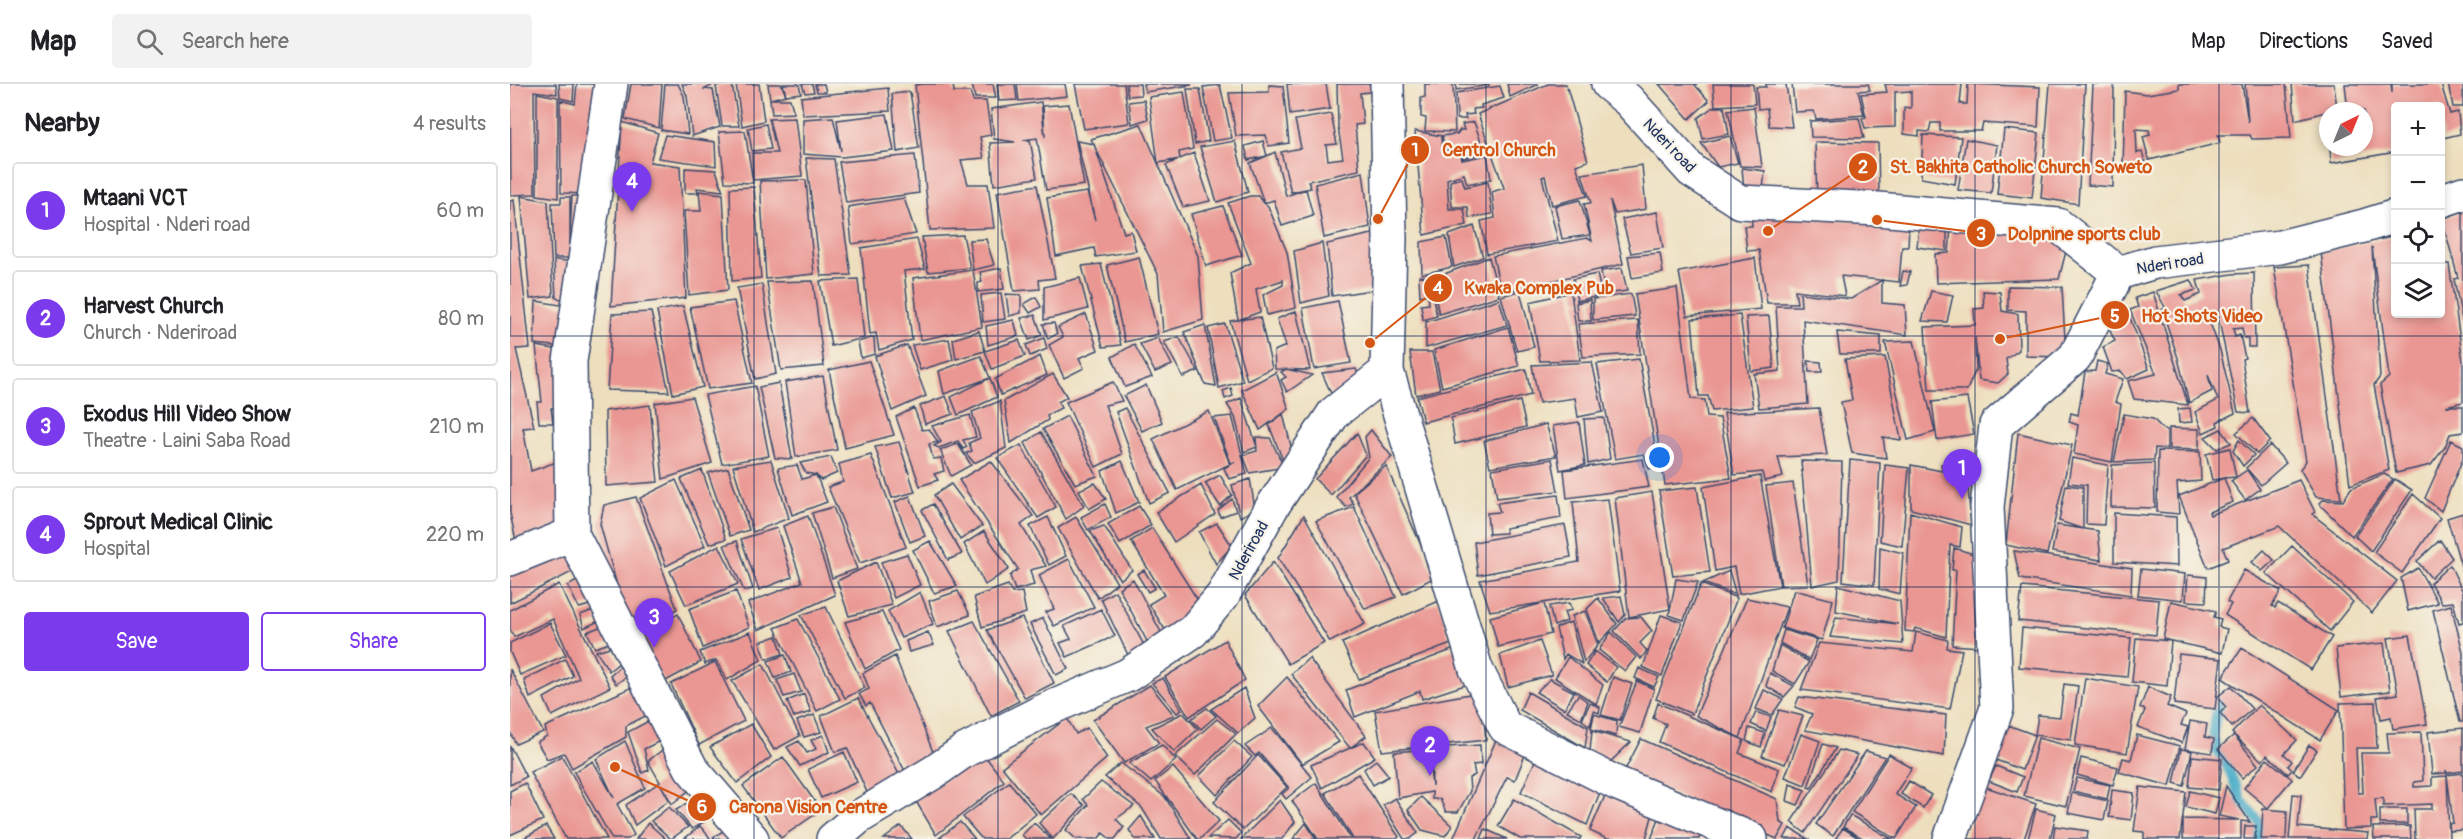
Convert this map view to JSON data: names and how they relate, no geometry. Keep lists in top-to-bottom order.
{
  "streets": {
    "street": ["Nderi road", "Nderiroad"]
  },
  "places": [
    "Centrol Church",
    "Dolpnine sports club",
    "St. Bakhita Catholic Church Soweto",
    "Hot Shots Video",
    "Kwaka Complex Pub",
    "Carona Vision Centre"
  ],
  "north": "top right",
  "page": {
    "header": "Map",
    "search": "Search here",
    "nav": ["Map", "Directions", "Saved"],
    "heading": ["Nearby", "4 results"],
    "map_buttons": ["+", "−"],
    "list": [
      {
        "mark": "1",
        "name": "Mtaani VCT",
        "note": "Hospital · Nderi road",
        "value": "60 m"
      },
      {
        "mark": "2",
        "name": "Harvest Church",
        "note": "Church · Nderiroad",
        "value": "80 m"
      },
      {
        "mark": "3",
        "name": "Exodus Hill Video Show",
        "note": "Theatre · Laini Saba Road",
        "value": "210 m"
      },
      {
        "mark": "4",
        "name": "Sprout Medical Clinic",
        "note": "Hospital",
        "value": "220 m"
      }
    ],
    "pins": [
      "4",
      "1",
      "3",
      "2"
    ],
    "buttons": ["Save", "Share"]
  }
}
